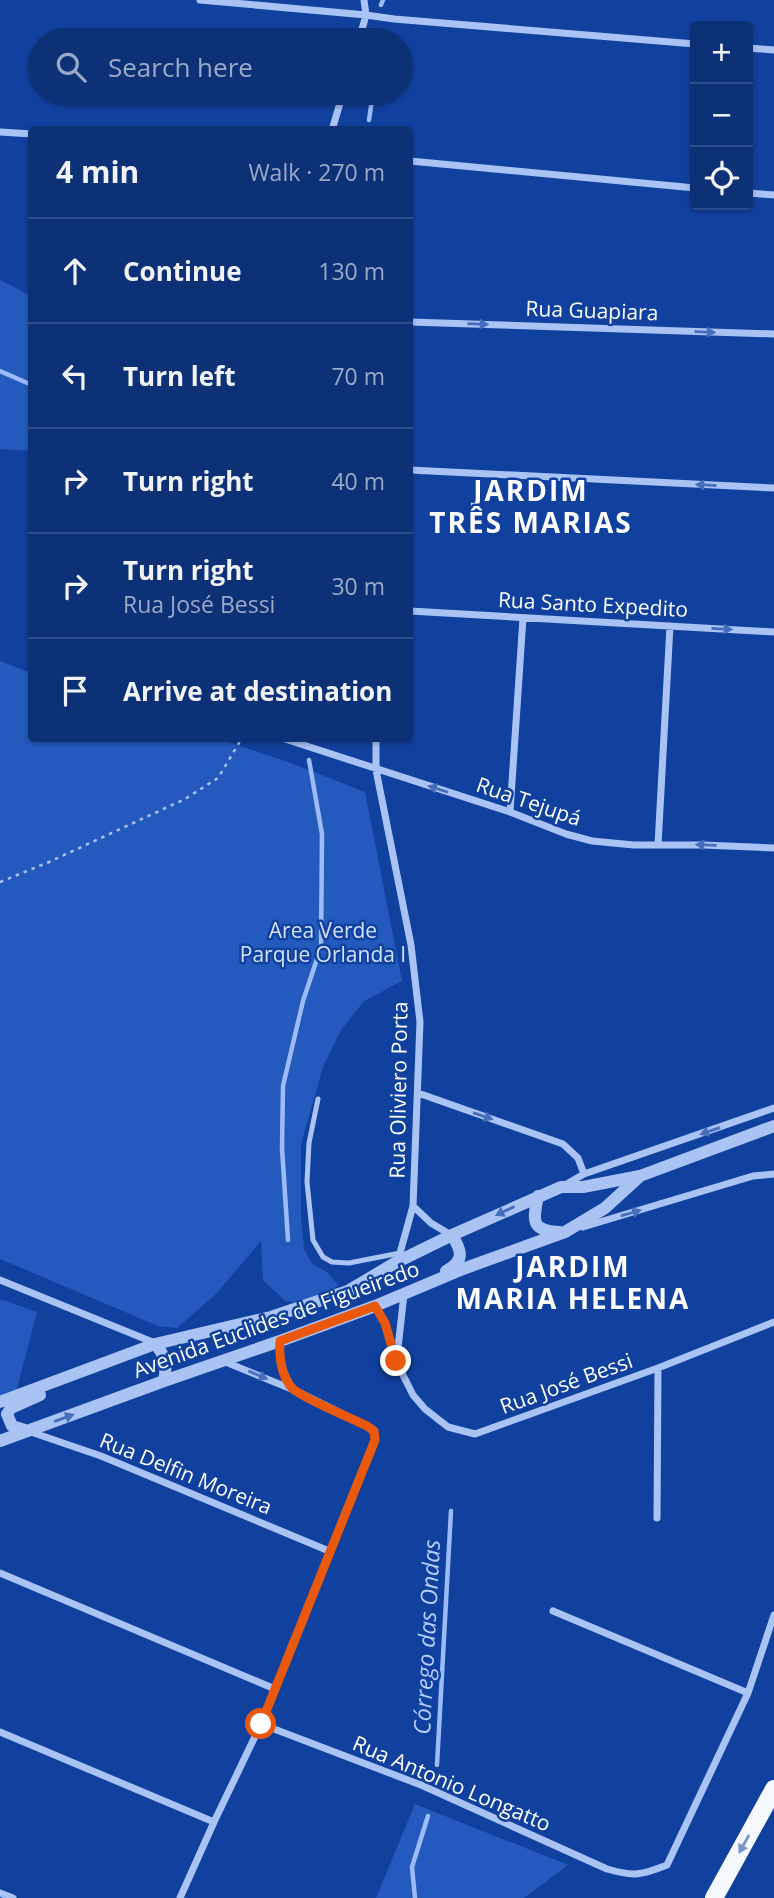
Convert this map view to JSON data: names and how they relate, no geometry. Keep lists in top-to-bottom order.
{
  "streets": {
    "street": [
      "Rua Guapiara",
      "Rua Santo Expedito",
      "Rua Tejupá",
      "Rua Oliviero Porta",
      "Avenida Euclides de Figueiredo",
      "Rua José Bessi",
      "Rua Delfin Moreira",
      "Rua Antonio Longatto"
    ]
  },
  "crossings": [
    ["Rua Tejupá", "Rua Oliviero Porta"],
    ["Rua Oliviero Porta", "Avenida Euclides de Figueiredo"],
    ["Avenida Euclides de Figueiredo", "Rua José Bessi"],
    ["Avenida Euclides de Figueiredo", "Rua Delfin Moreira"]
  ],
  "one_way": ["Rua Guapiara", "Rua Tejupá"],
  "districts": ["JARDIM TRÊS MARIAS", "JARDIM MARIA HELENA"],
  "water": ["Córrego das Ondas"],
  "parks": ["Area Verde Parque Orlanda I"],
  "page": {
    "map_buttons": ["+", "−"],
    "search": "Search here",
    "heading": ["4 min", "Walk · 270 m"],
    "list": [
      ["Continue", "130 m"],
      ["Turn left", "70 m"],
      ["Turn right", "40 m"],
      ["Turn right", "Rua José Bessi", "30 m"],
      "Arrive at destination"
    ]
  }
}
